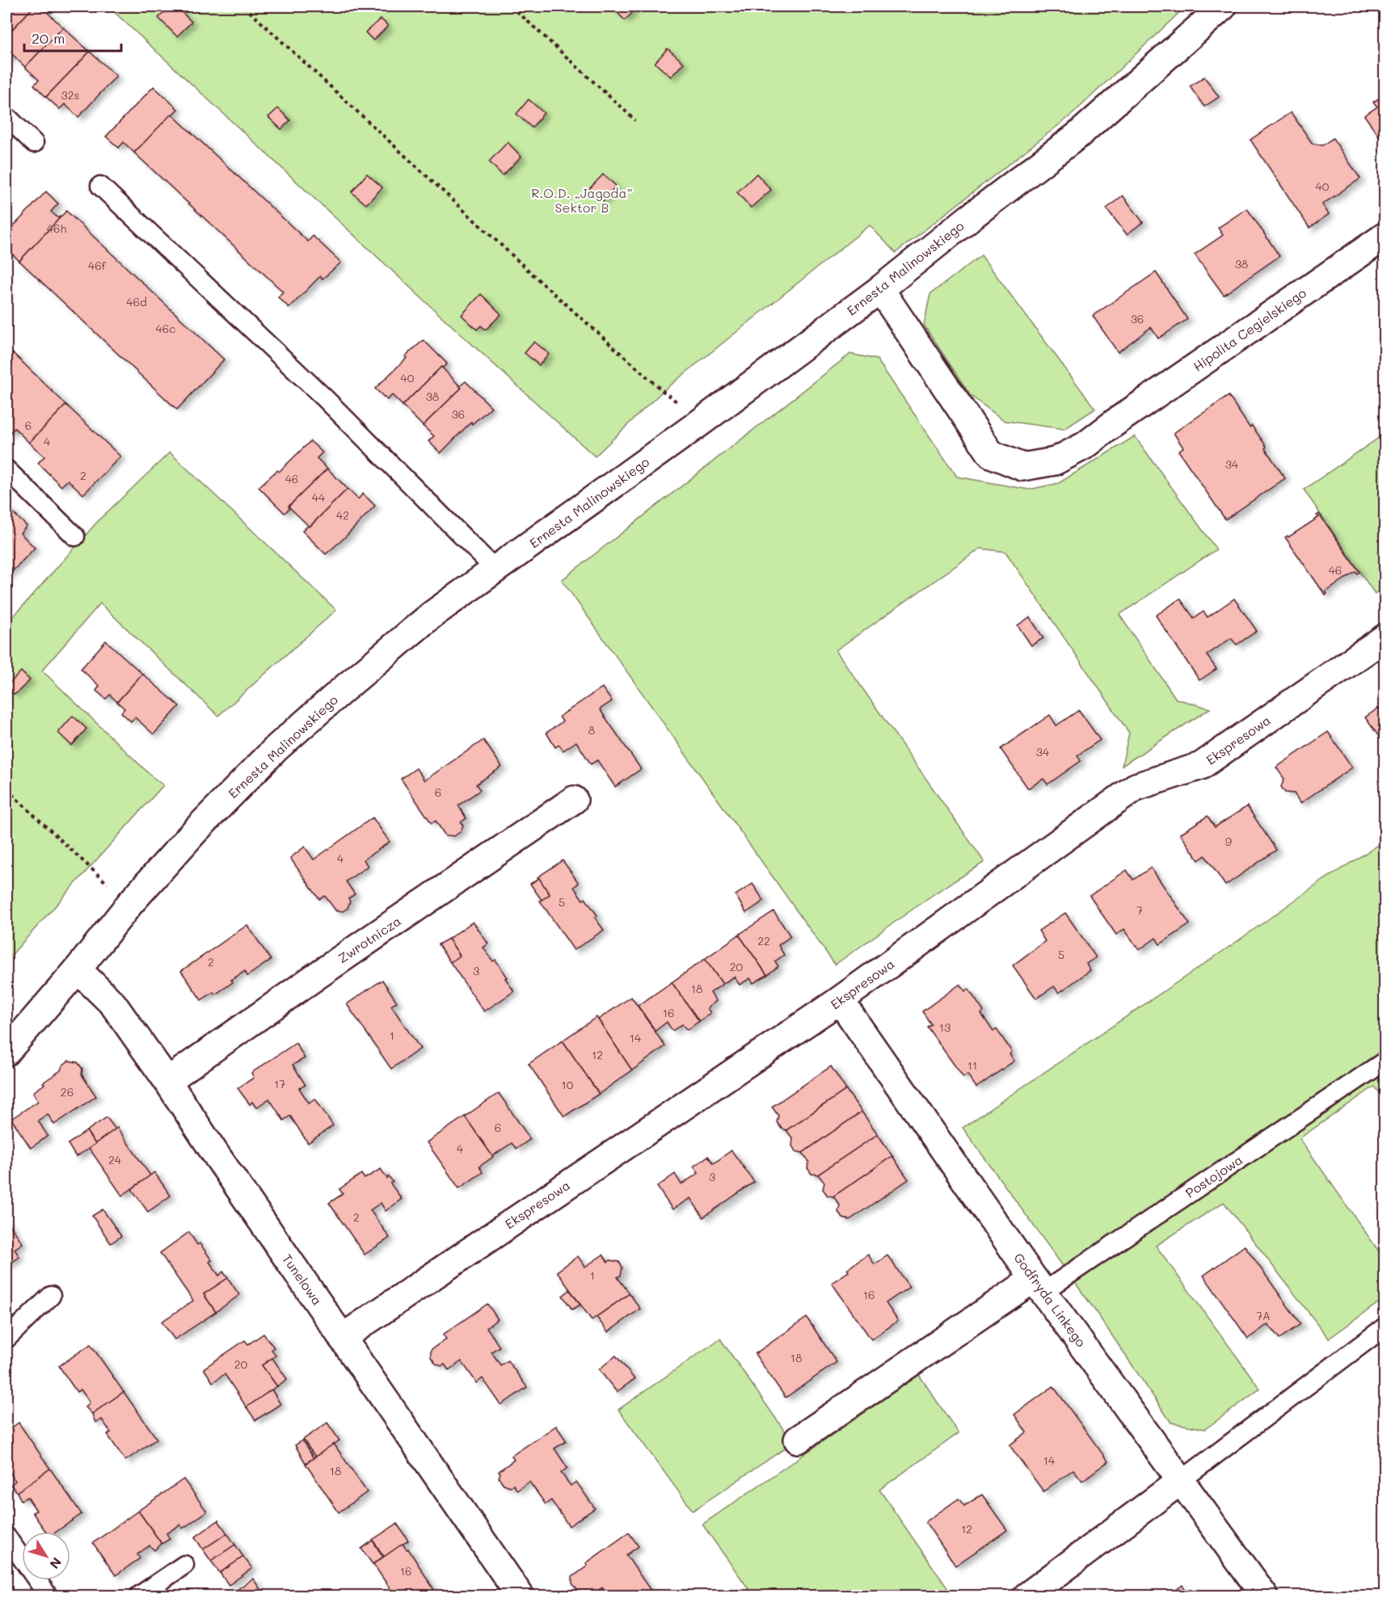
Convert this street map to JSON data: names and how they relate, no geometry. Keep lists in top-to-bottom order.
{
  "streets": {
    "street": [
      "Ernesta Malinowskiego",
      "Hipolita Cegielskiego",
      "Ekspresowa",
      "Zwrotnicza",
      "Tunelowa",
      "Godfryda Linkego"
    ],
    "lane": ["Postojowa"]
  },
  "crossings": [
    ["Ernesta Malinowskiego", "Hipolita Cegielskiego"],
    ["Ernesta Malinowskiego", "Tunelowa"],
    ["Ekspresowa", "Tunelowa"],
    ["Ekspresowa", "Godfryda Linkego"],
    ["Zwrotnicza", "Tunelowa"],
    ["Postojowa", "Godfryda Linkego"]
  ],
  "parks": ["R.O.D. „Jagoda” Sektor B"],
  "house_numbers": [
    "32s",
    "40",
    "46h",
    "38",
    "46f",
    "46d",
    "36",
    "46c",
    "40",
    "38",
    "36",
    "6",
    "4",
    "34",
    "2",
    "46",
    "44",
    "42",
    "46",
    "8",
    "34",
    "6",
    "9",
    "4",
    "5",
    "7",
    "22",
    "5",
    "2",
    "20",
    "3",
    "18",
    "16",
    "13",
    "1",
    "14",
    "12",
    "11",
    "17",
    "10",
    "26",
    "6",
    "4",
    "24",
    "3",
    "2",
    "1",
    "16",
    "7A",
    "18",
    "20",
    "14",
    "18",
    "12",
    "16"
  ],
  "scale_bar": "20 m",
  "north": "bottom right"
}
